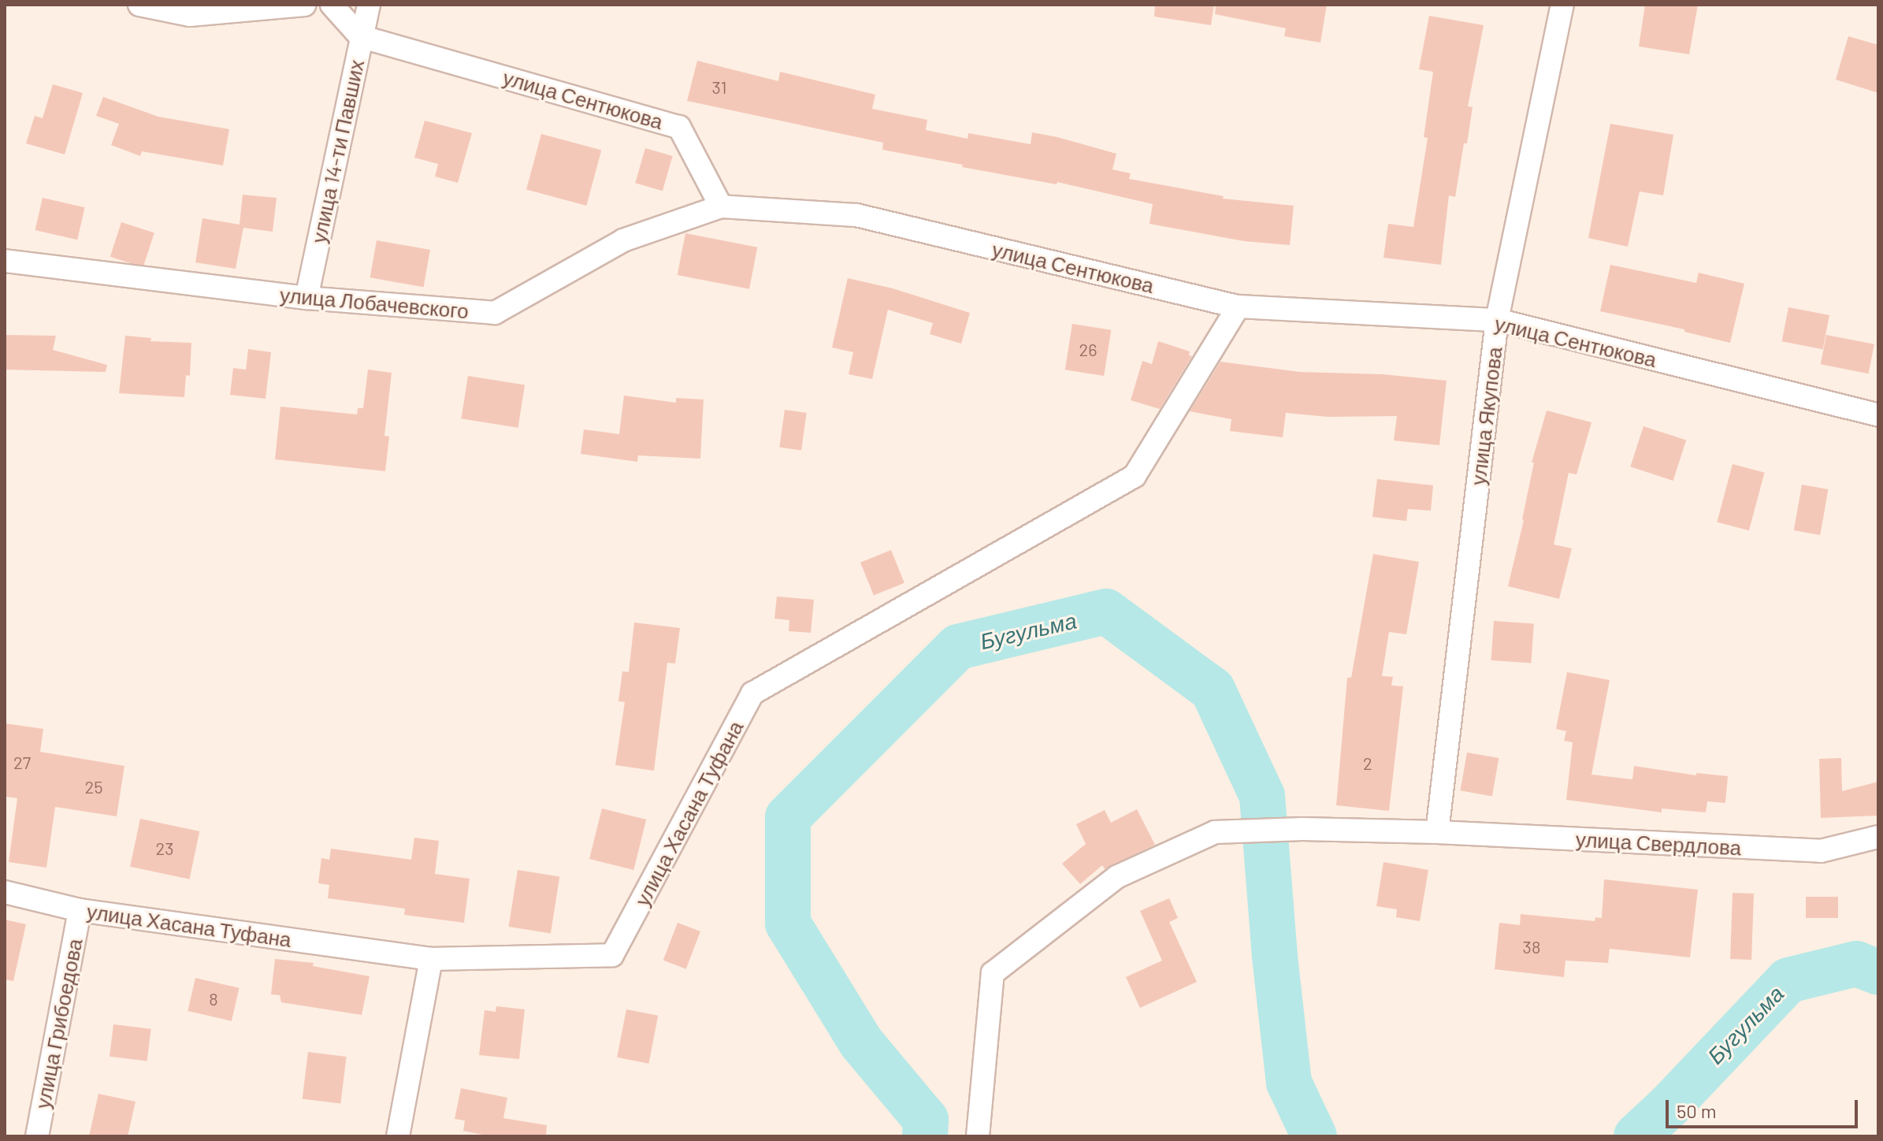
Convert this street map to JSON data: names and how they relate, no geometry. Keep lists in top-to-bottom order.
{
  "streets": {
    "street": [
      "улица Сентюкова",
      "улица 14-ти Павших",
      "улица Лобачевского",
      "улица Якупова",
      "улица Хасана Туфана",
      "улица Свердлова",
      "улица Грибоедова"
    ]
  },
  "crossings": [
    ["улица Сентюкова", "улица 14-ти Павших"],
    ["улица Сентюкова", "улица Лобачевского"],
    ["улица Сентюкова", "улица Якупова"],
    ["улица Сентюкова", "улица Хасана Туфана"],
    ["улица 14-ти Павших", "улица Лобачевского"],
    ["улица Якупова", "улица Свердлова"],
    ["улица Хасана Туфана", "улица Грибоедова"]
  ],
  "water": ["Бугульма"],
  "house_numbers": [
    "31",
    "26",
    "27",
    "2",
    "25",
    "23",
    "38",
    "8"
  ],
  "scale_bar": "50 m"
}
